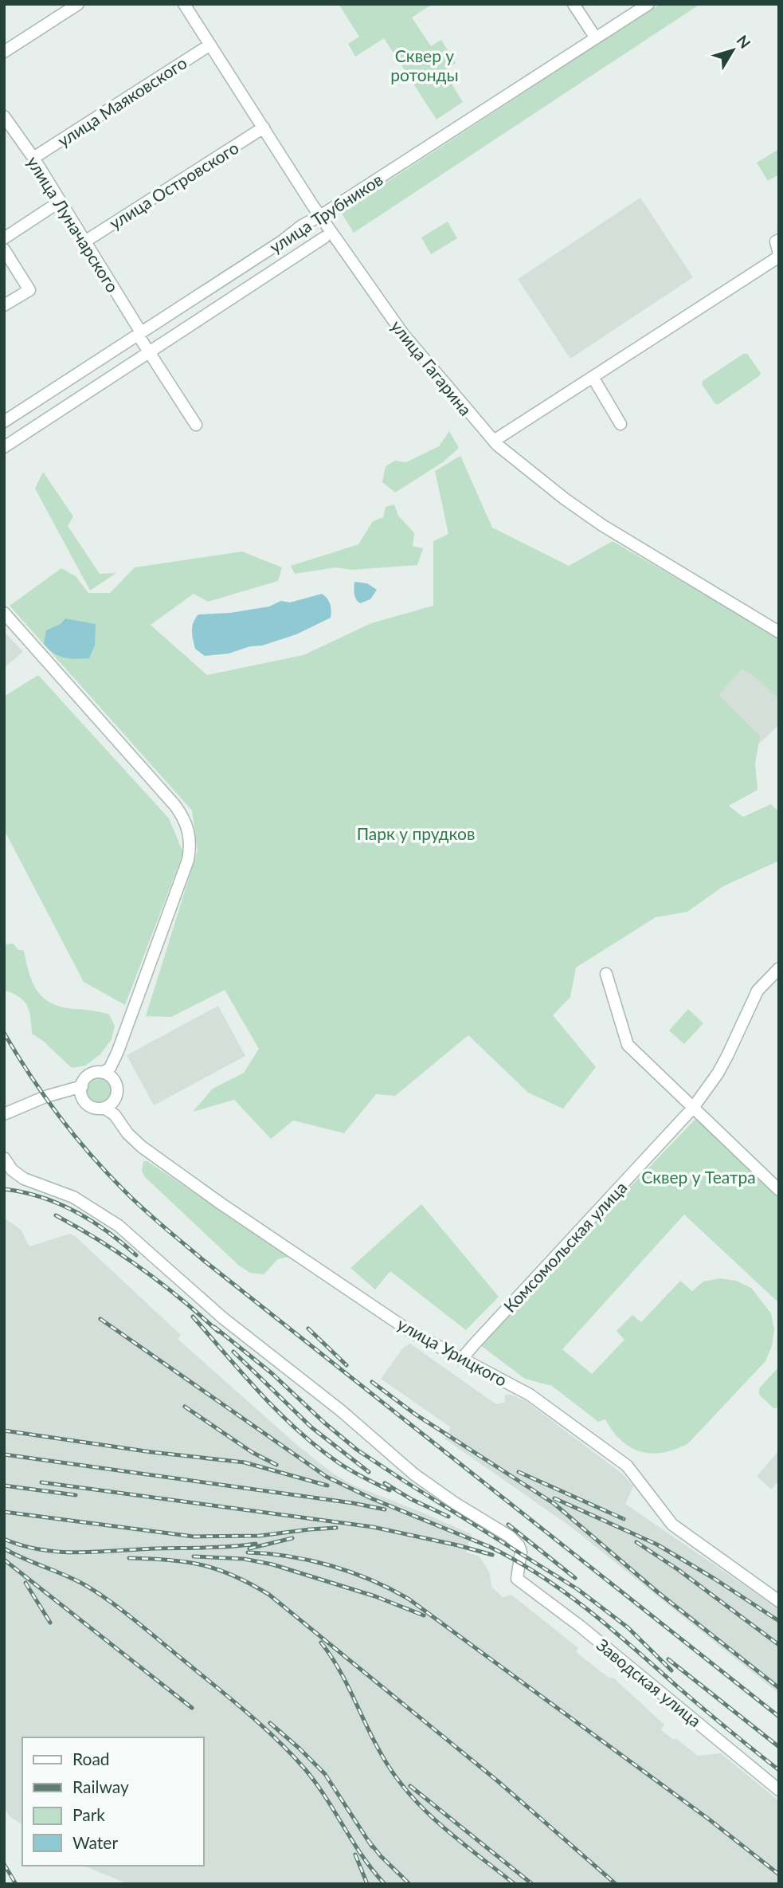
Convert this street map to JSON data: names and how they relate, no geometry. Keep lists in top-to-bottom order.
{
  "streets": {
    "street": [
      "улица Маяковского",
      "улица Островского",
      "улица Трубников",
      "улица Луначарского",
      "улица Гагарина",
      "Комсомольская улица",
      "улица Урицкого",
      "Заводская улица"
    ]
  },
  "crossings": [
    ["улица Маяковского", "улица Луначарского"],
    ["улица Маяковского", "улица Гагарина"],
    ["улица Островского", "улица Луначарского"],
    ["улица Островского", "улица Гагарина"],
    ["улица Трубников", "улица Луначарского"],
    ["улица Трубников", "улица Гагарина"],
    ["Комсомольская улица", "улица Урицкого"]
  ],
  "parks": ["Сквер у ротонды", "Парк у прудков", "Сквер у Театра"],
  "legend": [
    "Road",
    "Railway",
    "Park",
    "Water"
  ],
  "north": "top right"
}
